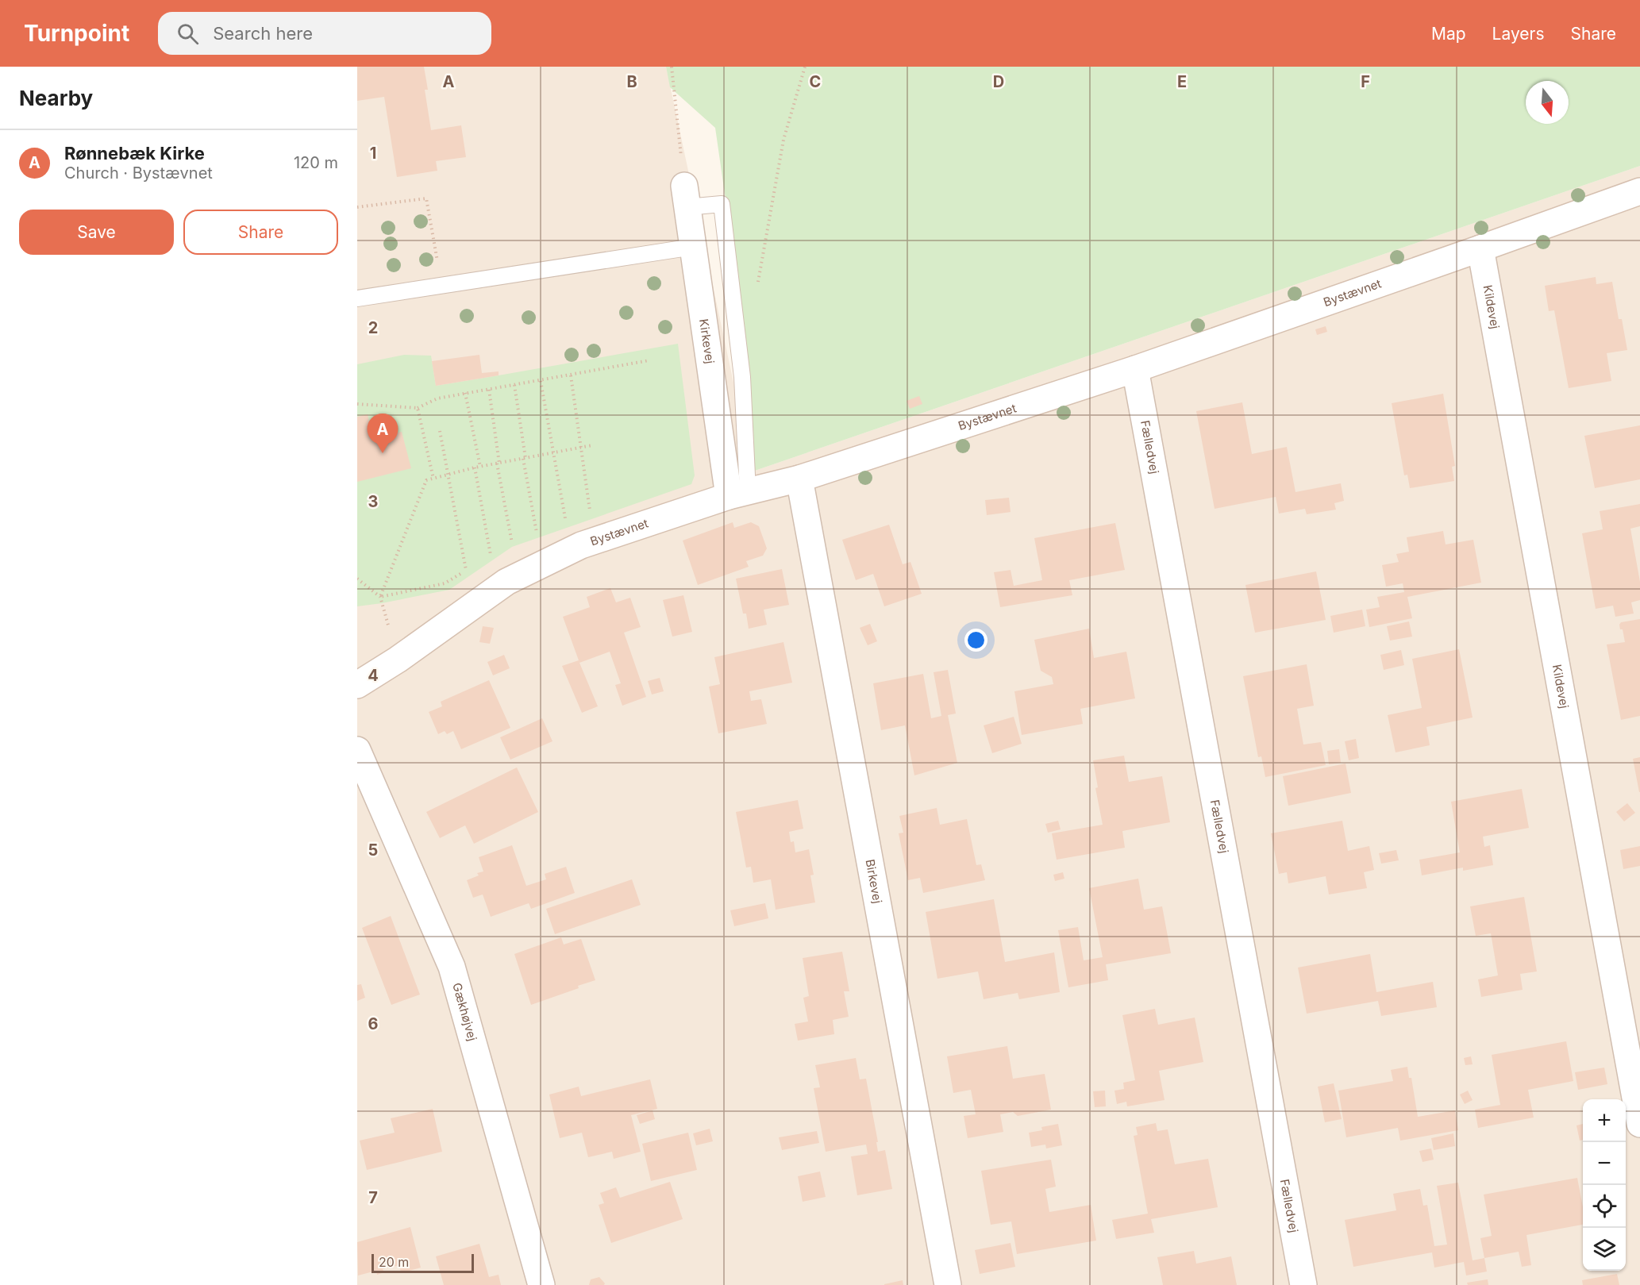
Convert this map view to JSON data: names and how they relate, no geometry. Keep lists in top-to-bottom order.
{
  "streets": {
    "street": [
      "Bystævnet",
      "Kildevej",
      "Kirkevej",
      "Fælledvej",
      "Birkevej",
      "Gækhøjvej"
    ]
  },
  "crossings": [
    ["Bystævnet", "Kildevej"],
    ["Bystævnet", "Kirkevej"],
    ["Bystævnet", "Fælledvej"],
    ["Bystævnet", "Birkevej"]
  ],
  "scale_bar": "20 m",
  "north": "bottom",
  "page": {
    "header": "Turnpoint",
    "search": "Search here",
    "nav": ["Map", "Layers", "Share"],
    "heading": "Nearby",
    "list": [
      {
        "mark": "A",
        "name": "Rønnebæk Kirke",
        "note": "Church · Bystævnet",
        "value": "120 m"
      }
    ],
    "buttons": ["Save", "Share"],
    "pins": "A",
    "map_buttons": ["+", "−"],
    "scale": "20 m"
  },
  "grid": {
    "columns": [
      "A",
      "B",
      "C",
      "D",
      "E",
      "F"
    ],
    "rows": [
      "1",
      "2",
      "3",
      "4",
      "5",
      "6",
      "7"
    ]
  }
}
